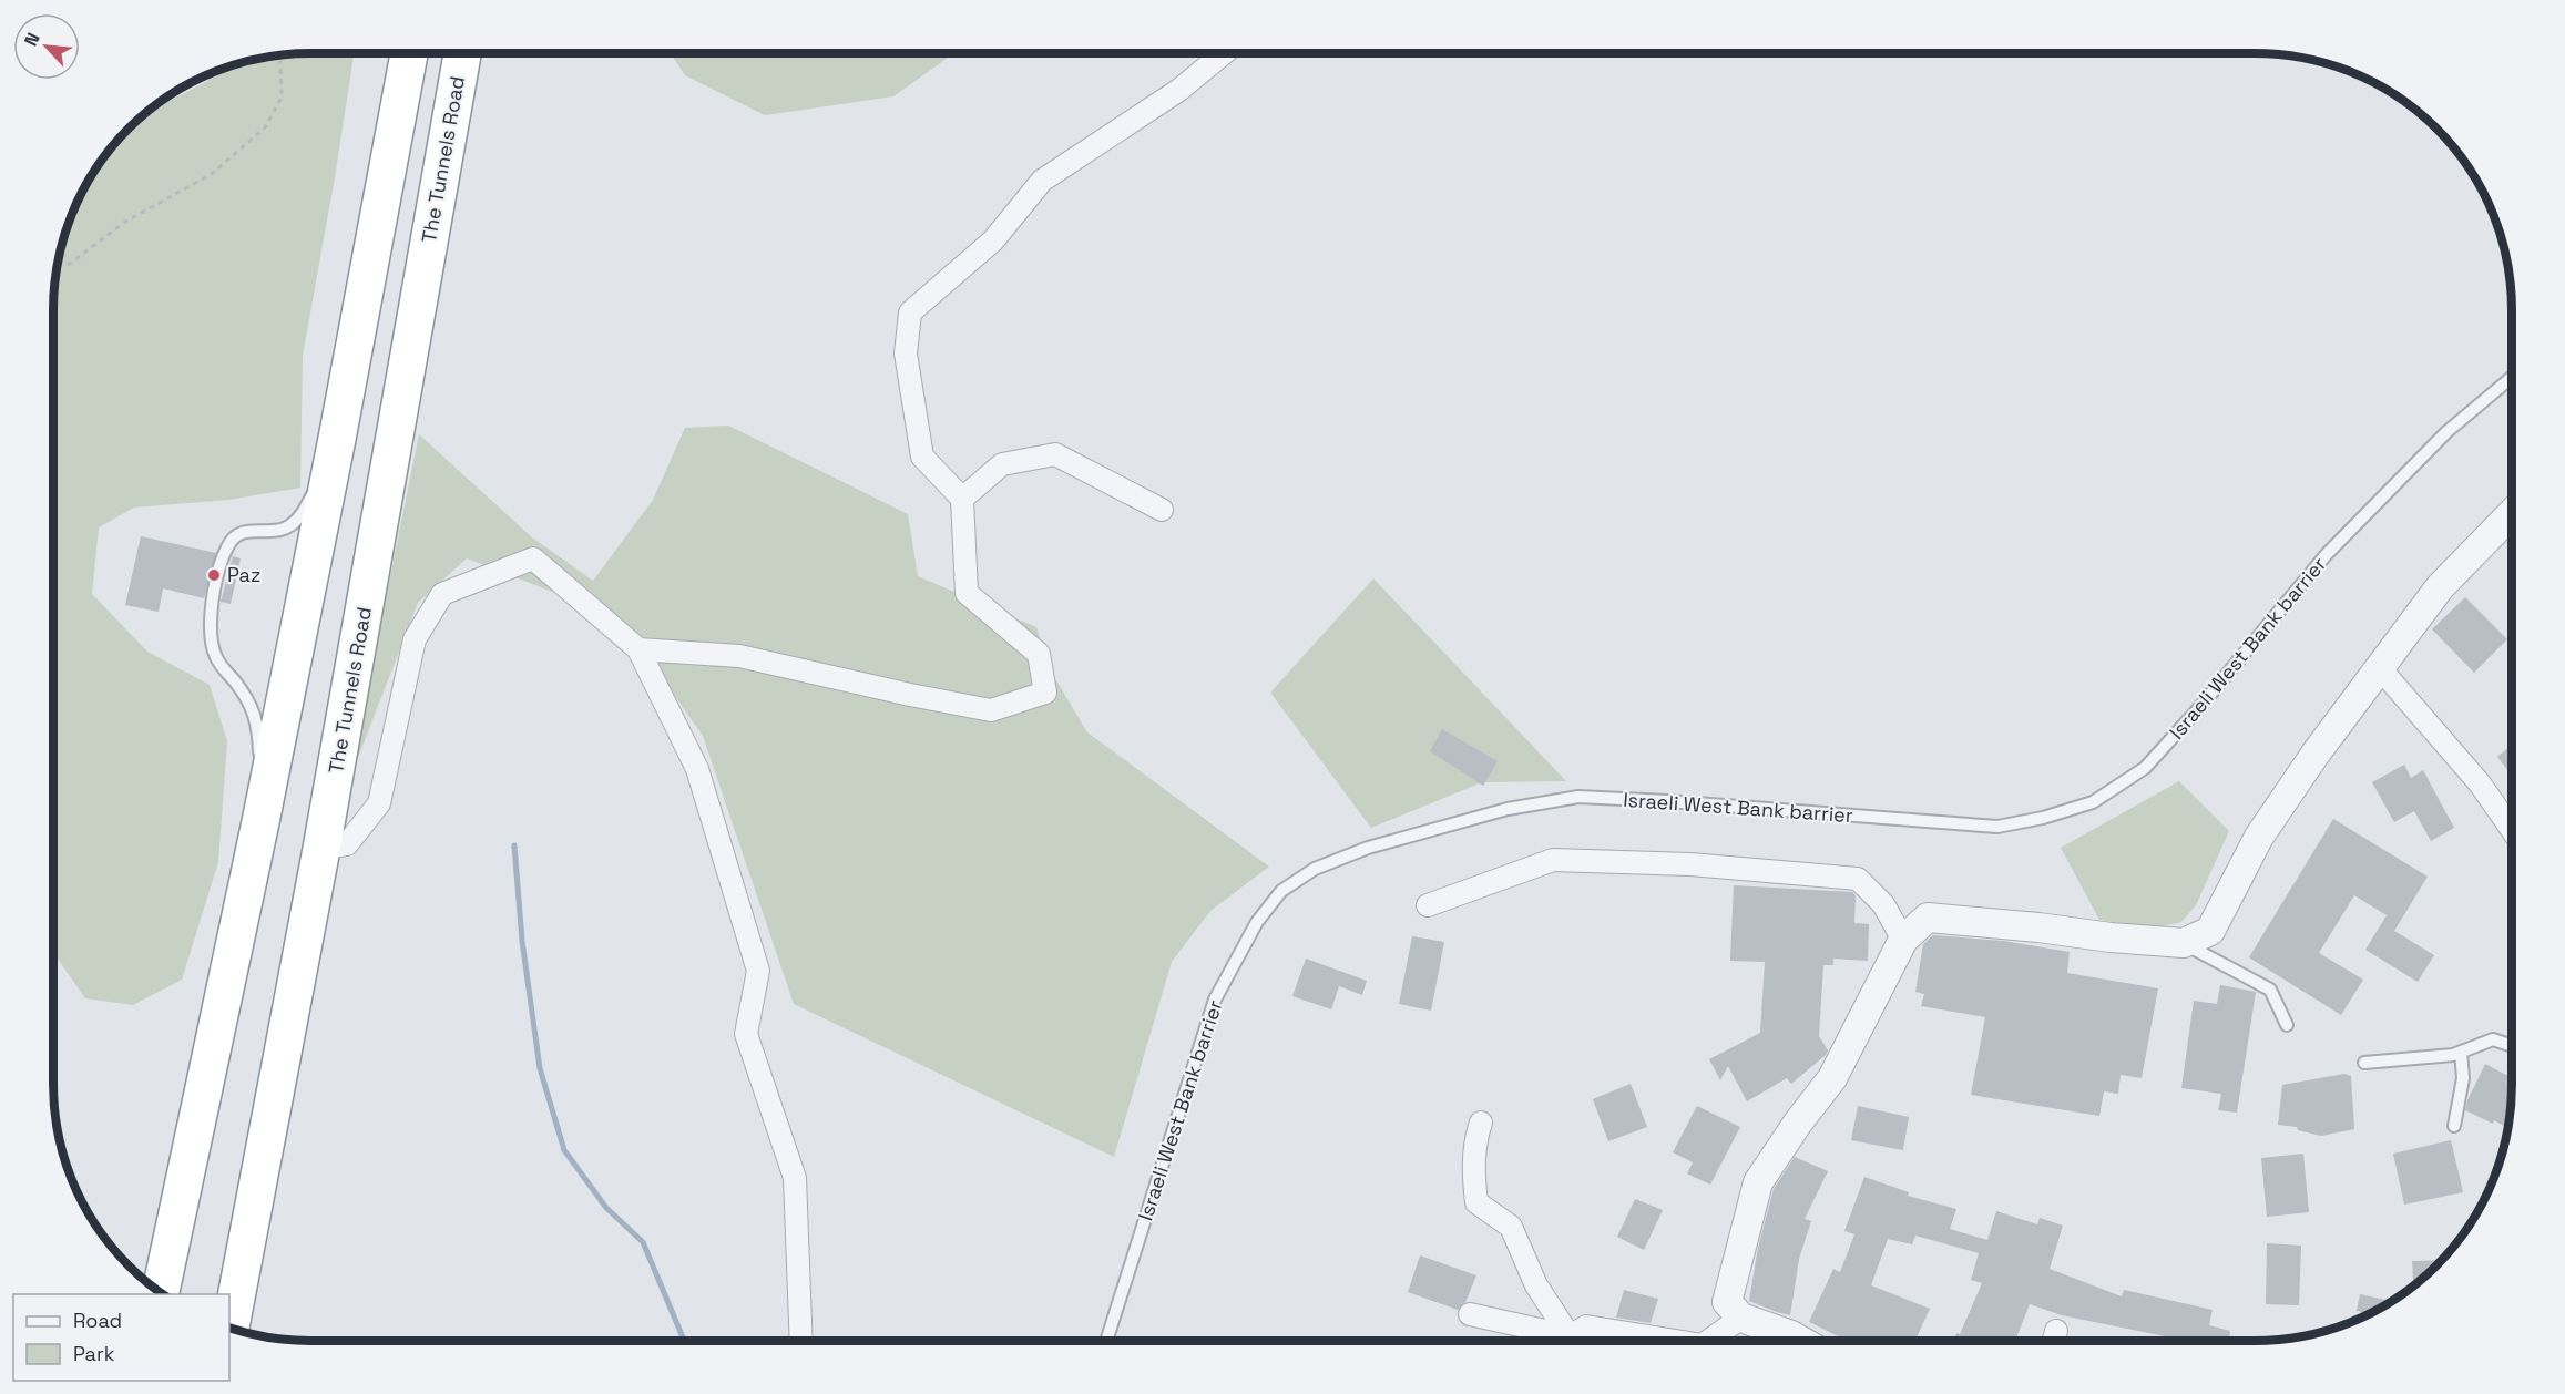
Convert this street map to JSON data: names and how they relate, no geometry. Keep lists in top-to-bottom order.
{
  "streets": {
    "highway": ["The Tunnels Road"],
    "lane": ["Israeli West Bank barrier"]
  },
  "places": ["Paz"],
  "legend": ["Road", "Park"],
  "north": "top left"
}
